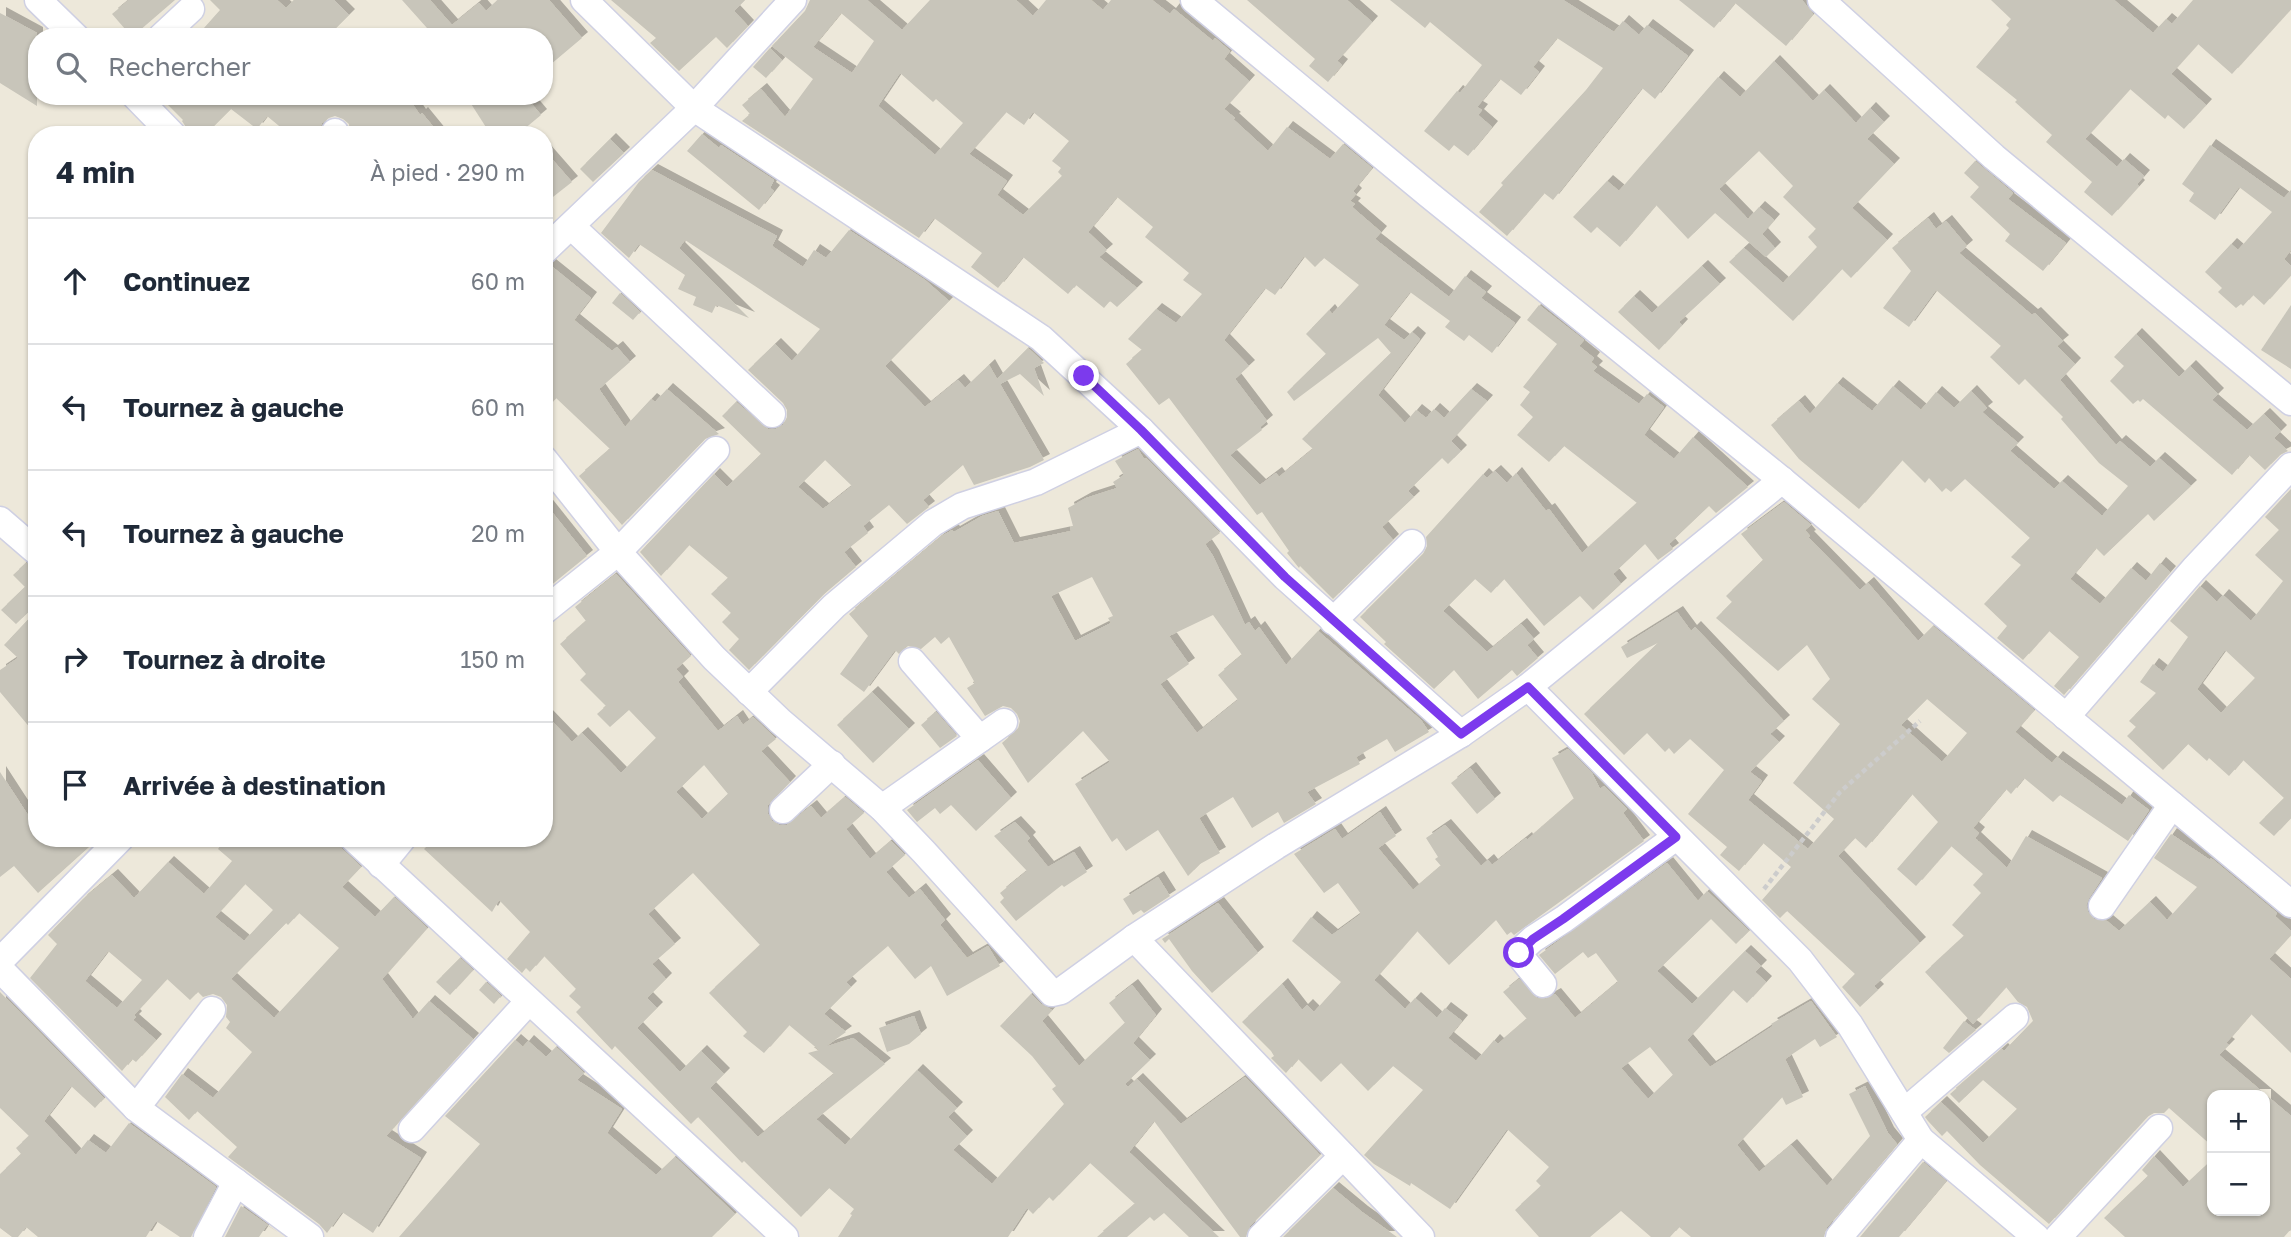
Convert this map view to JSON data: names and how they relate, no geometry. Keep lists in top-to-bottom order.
{
  "page": {
    "search": "Rechercher",
    "heading": ["4 min", "À pied · 290 m"],
    "list": [
      ["Continuez", "60 m"],
      ["Tournez à gauche", "60 m"],
      ["Tournez à gauche", "20 m"],
      ["Tournez à droite", "150 m"],
      "Arrivée à destination"
    ],
    "map_buttons": ["+", "−"]
  }
}
